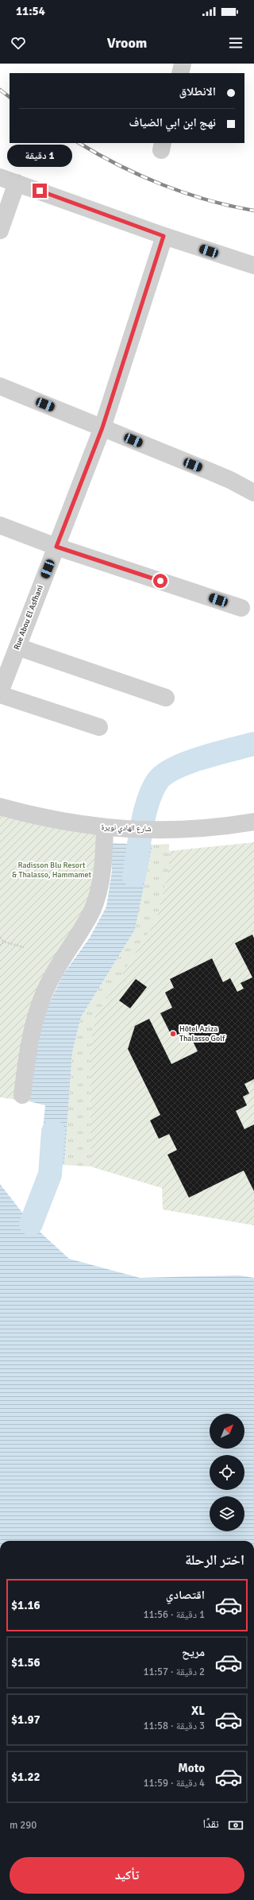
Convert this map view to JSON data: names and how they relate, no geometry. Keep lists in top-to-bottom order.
{
  "streets": {
    "street": ["Rue Abou El Asfhani", "شارع الهادي نويرة"]
  },
  "parks": ["Radisson Blu Resort & Thalasso, Hammamet"],
  "places": ["Hôtel Aziza Thalasso Golf"],
  "north": "top right",
  "page": {
    "status": "11:54",
    "header": "Vroom",
    "banner": ["الانطلاق", "نهج ابن ابي الضياف"],
    "bubble": "1 دقيقة",
    "heading": "اختر الرحلة",
    "list": [
      {
        "name": "اقتصادي",
        "note": "1 دقيقة · 11:56",
        "value": "$1.16"
      },
      {
        "name": "مريح",
        "note": "2 دقيقة · 11:57",
        "value": "$1.56"
      },
      {
        "name": "XL",
        "note": "3 دقيقة · 11:58",
        "value": "$1.97"
      },
      {
        "name": "Moto",
        "note": "4 دقيقة · 11:59",
        "value": "$1.22"
      }
    ],
    "pay": ["نقدًا", "290 m"],
    "buttons": "تأكيد"
  }
}
